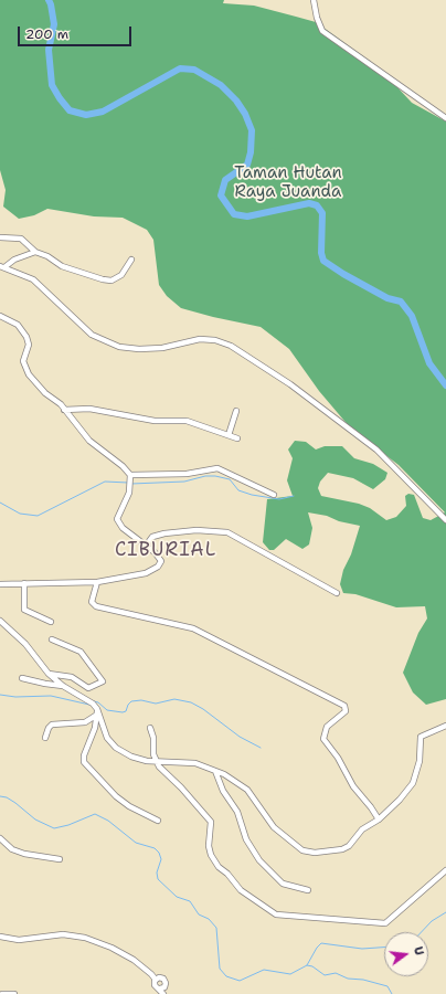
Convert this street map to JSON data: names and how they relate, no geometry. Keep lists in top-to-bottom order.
{
  "districts": ["CIBURIAL"],
  "parks": ["Taman Hutan Raya Juanda"],
  "scale_bar": "200 m",
  "north": "right"
}
